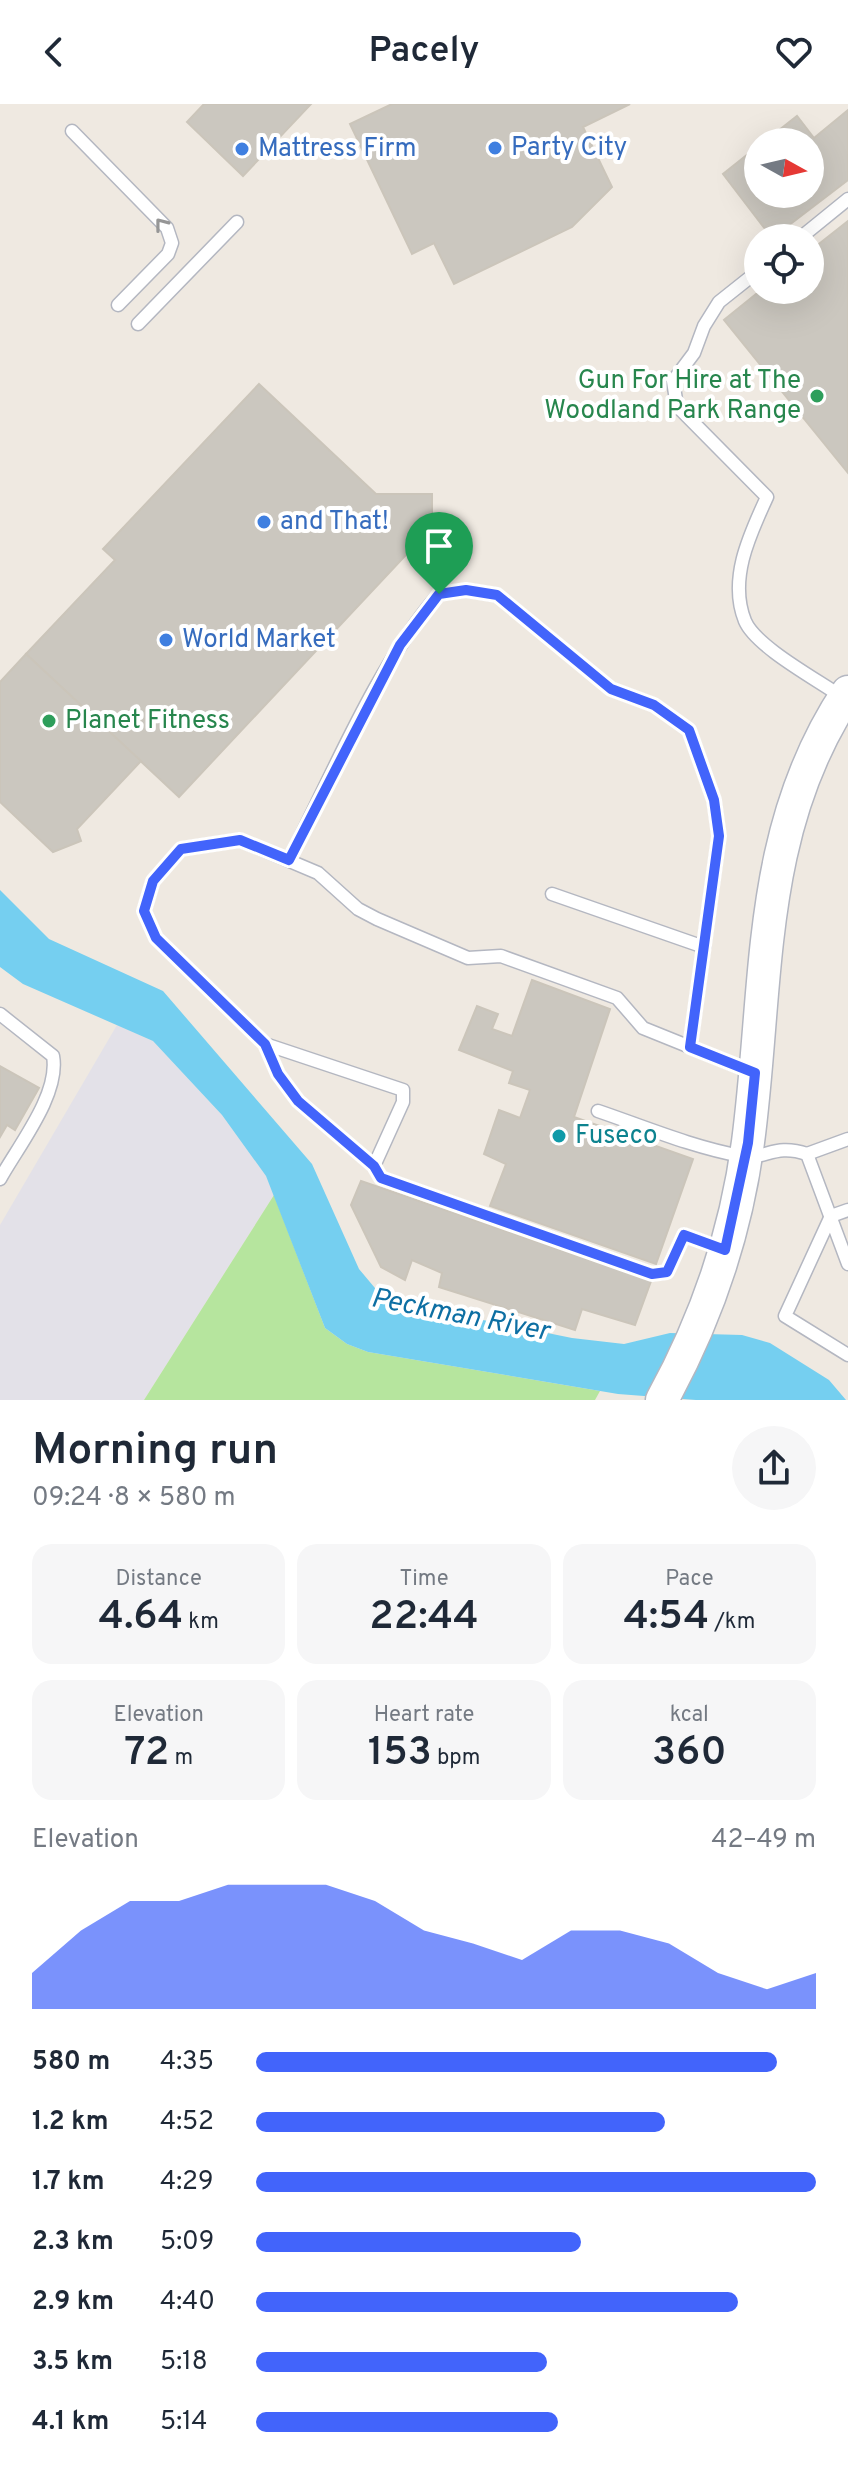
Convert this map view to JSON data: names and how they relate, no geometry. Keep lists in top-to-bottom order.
{
  "water": ["Peckman River"],
  "places": [
    "Party City",
    "Mattress Firm",
    "Gun For Hire at The Woodland Park Range",
    "and That!",
    "World Market",
    "Planet Fitness",
    "Fuseco"
  ],
  "north": "right",
  "page": {
    "header": "Pacely",
    "heading": ["Morning run", "09:24 · 8 × 580 m"],
    "stats": [
      ["Distance", "4.64 km"],
      ["Time", "22:44"],
      ["Pace", "4:54 /km"],
      ["Elevation", "72 m"],
      ["Heart rate", "153 bpm"],
      ["kcal", "360"]
    ],
    "chart": ["Elevation", "42–49 m"],
    "list": [
      {
        "name": "580 m",
        "note": "4:35"
      },
      {
        "name": "1.2 km",
        "note": "4:52"
      },
      {
        "name": "1.7 km",
        "note": "4:29"
      },
      {
        "name": "2.3 km",
        "note": "5:09"
      },
      {
        "name": "2.9 km",
        "note": "4:40"
      },
      {
        "name": "3.5 km",
        "note": "5:18"
      },
      {
        "name": "4.1 km",
        "note": "5:14"
      }
    ]
  }
}
